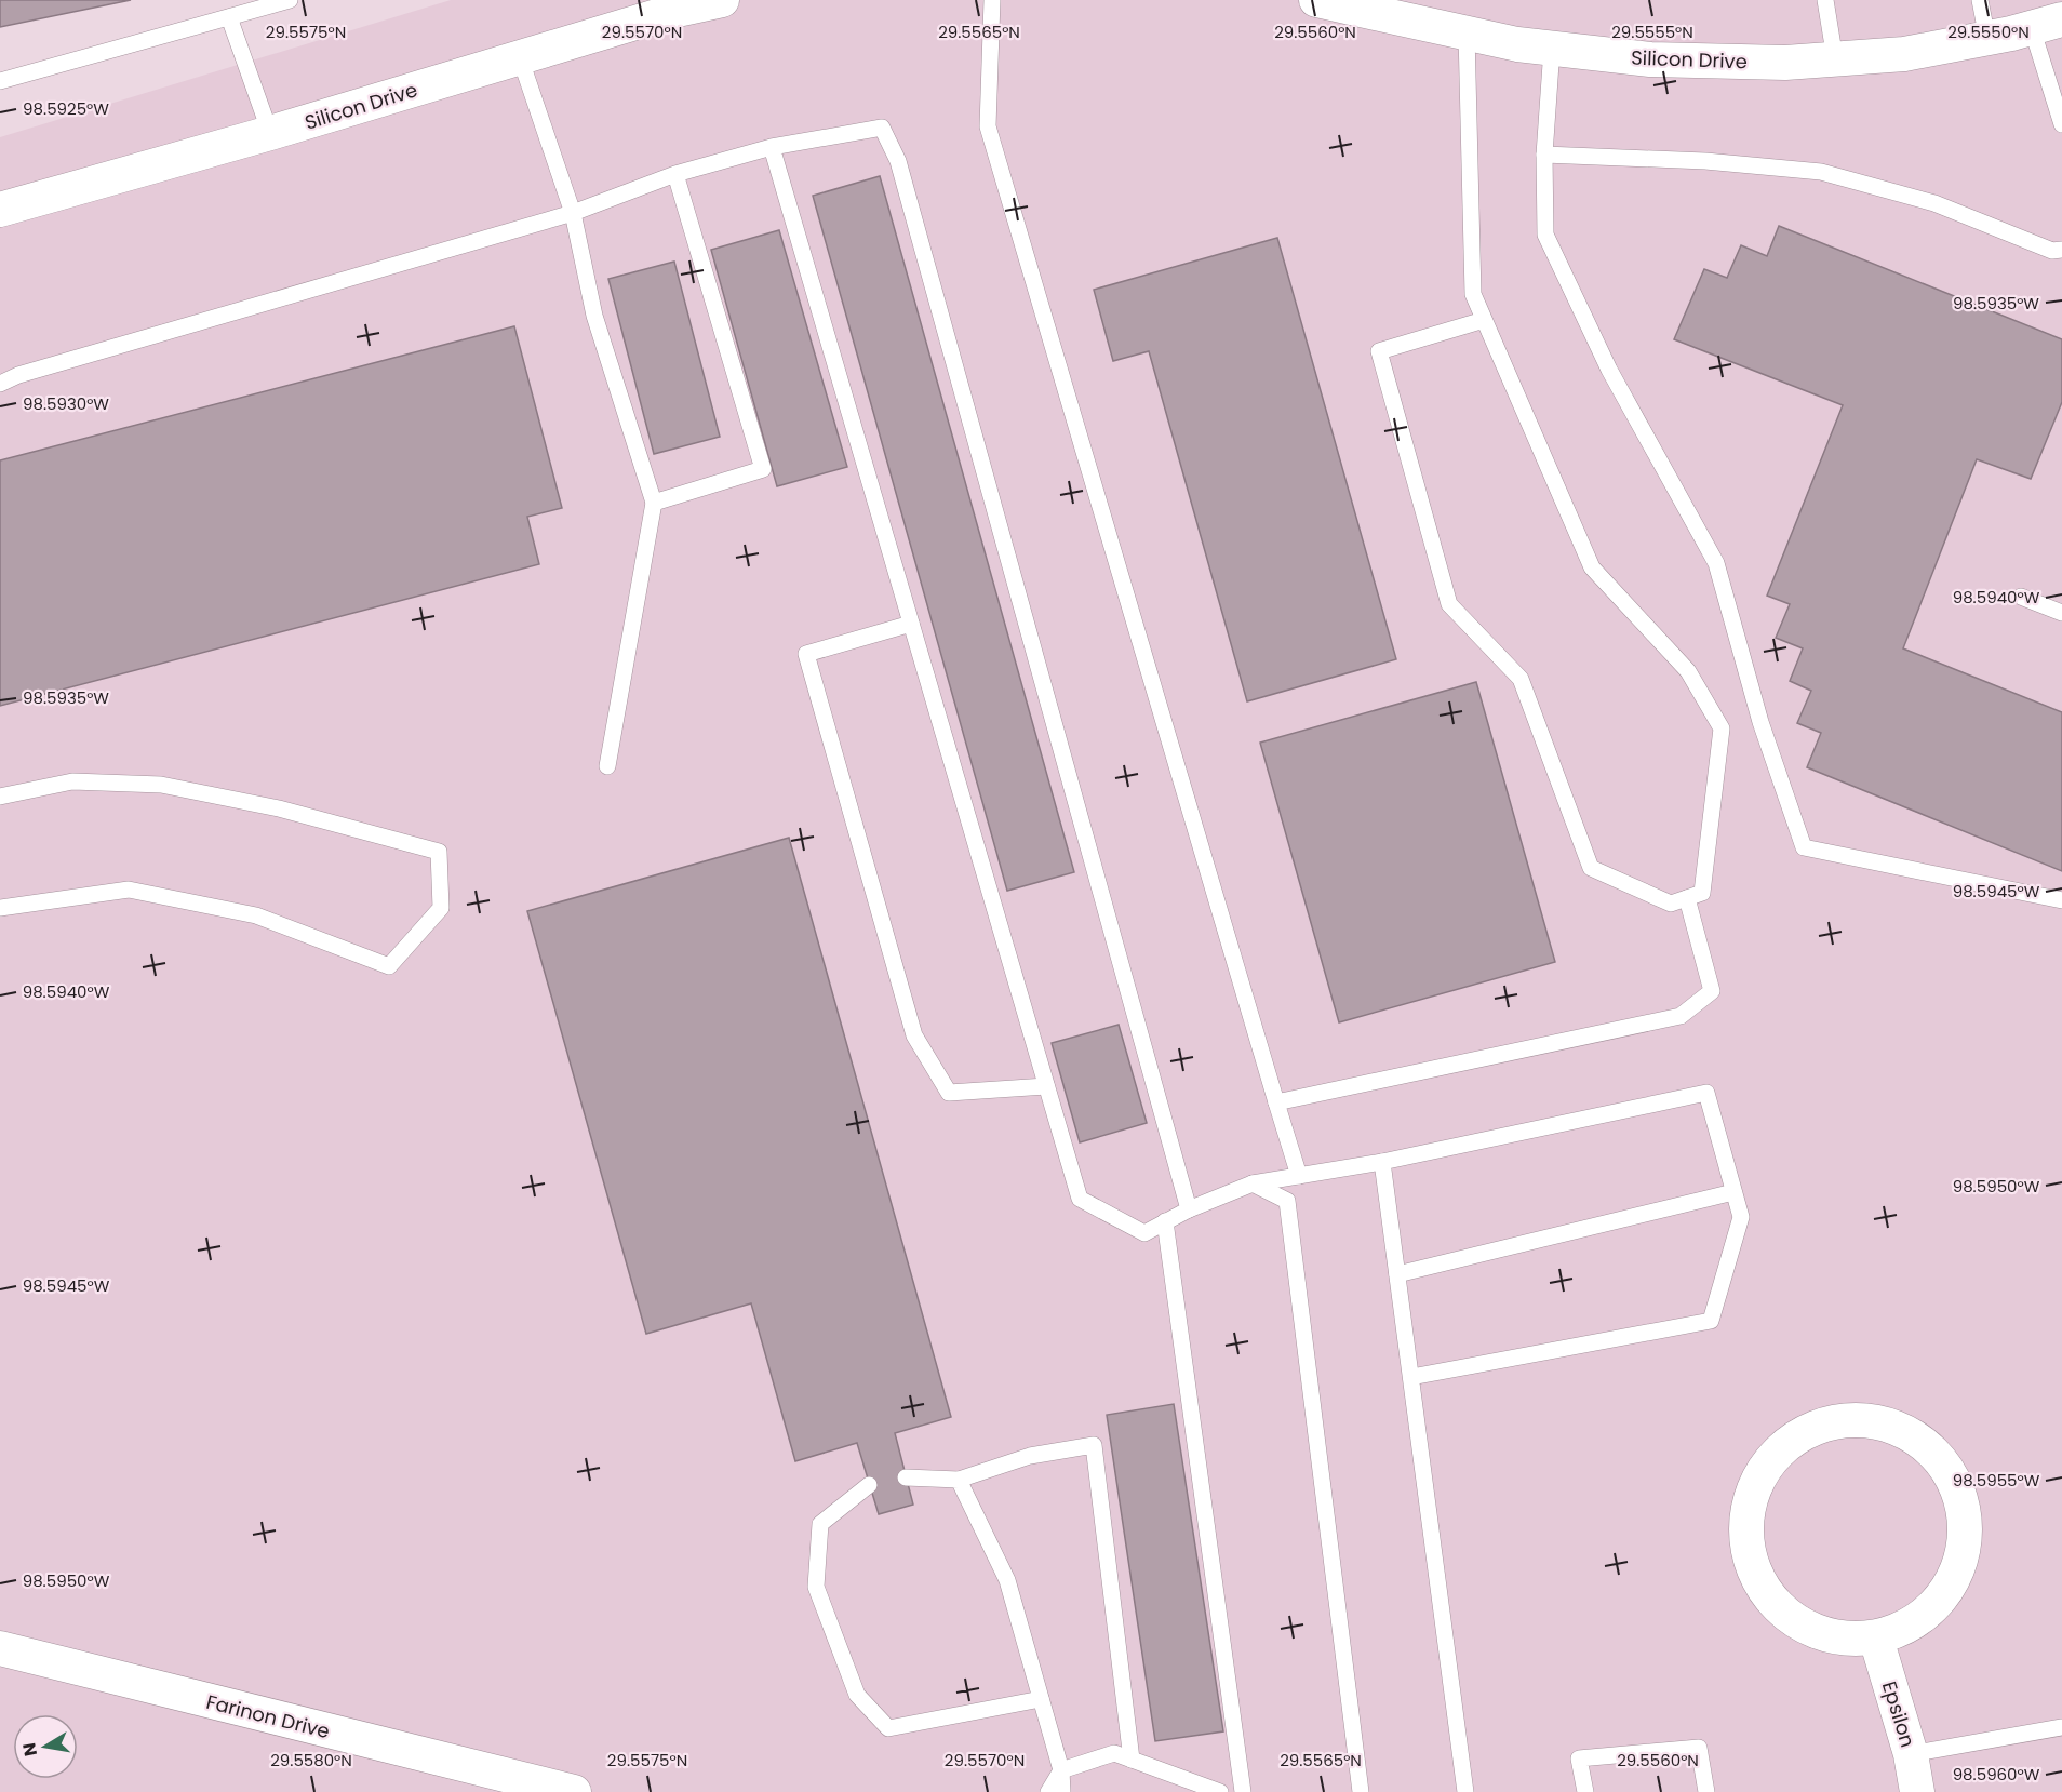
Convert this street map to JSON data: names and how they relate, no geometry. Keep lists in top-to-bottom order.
{
  "streets": {
    "street": ["Silicon Drive", "Epsilon", "Farinon Drive"]
  },
  "north": "left",
  "coordinates": [
    "29.5575°N",
    "29.5570°N",
    "29.5565°N",
    "29.5560°N",
    "29.5555°N",
    "29.5550°N",
    "98.5925°W",
    "98.5935°W",
    "98.5930°W",
    "98.5940°W",
    "98.5945°W",
    "98.5950°W",
    "98.5955°W",
    "29.5580°N",
    "98.5960°W"
  ]
}
